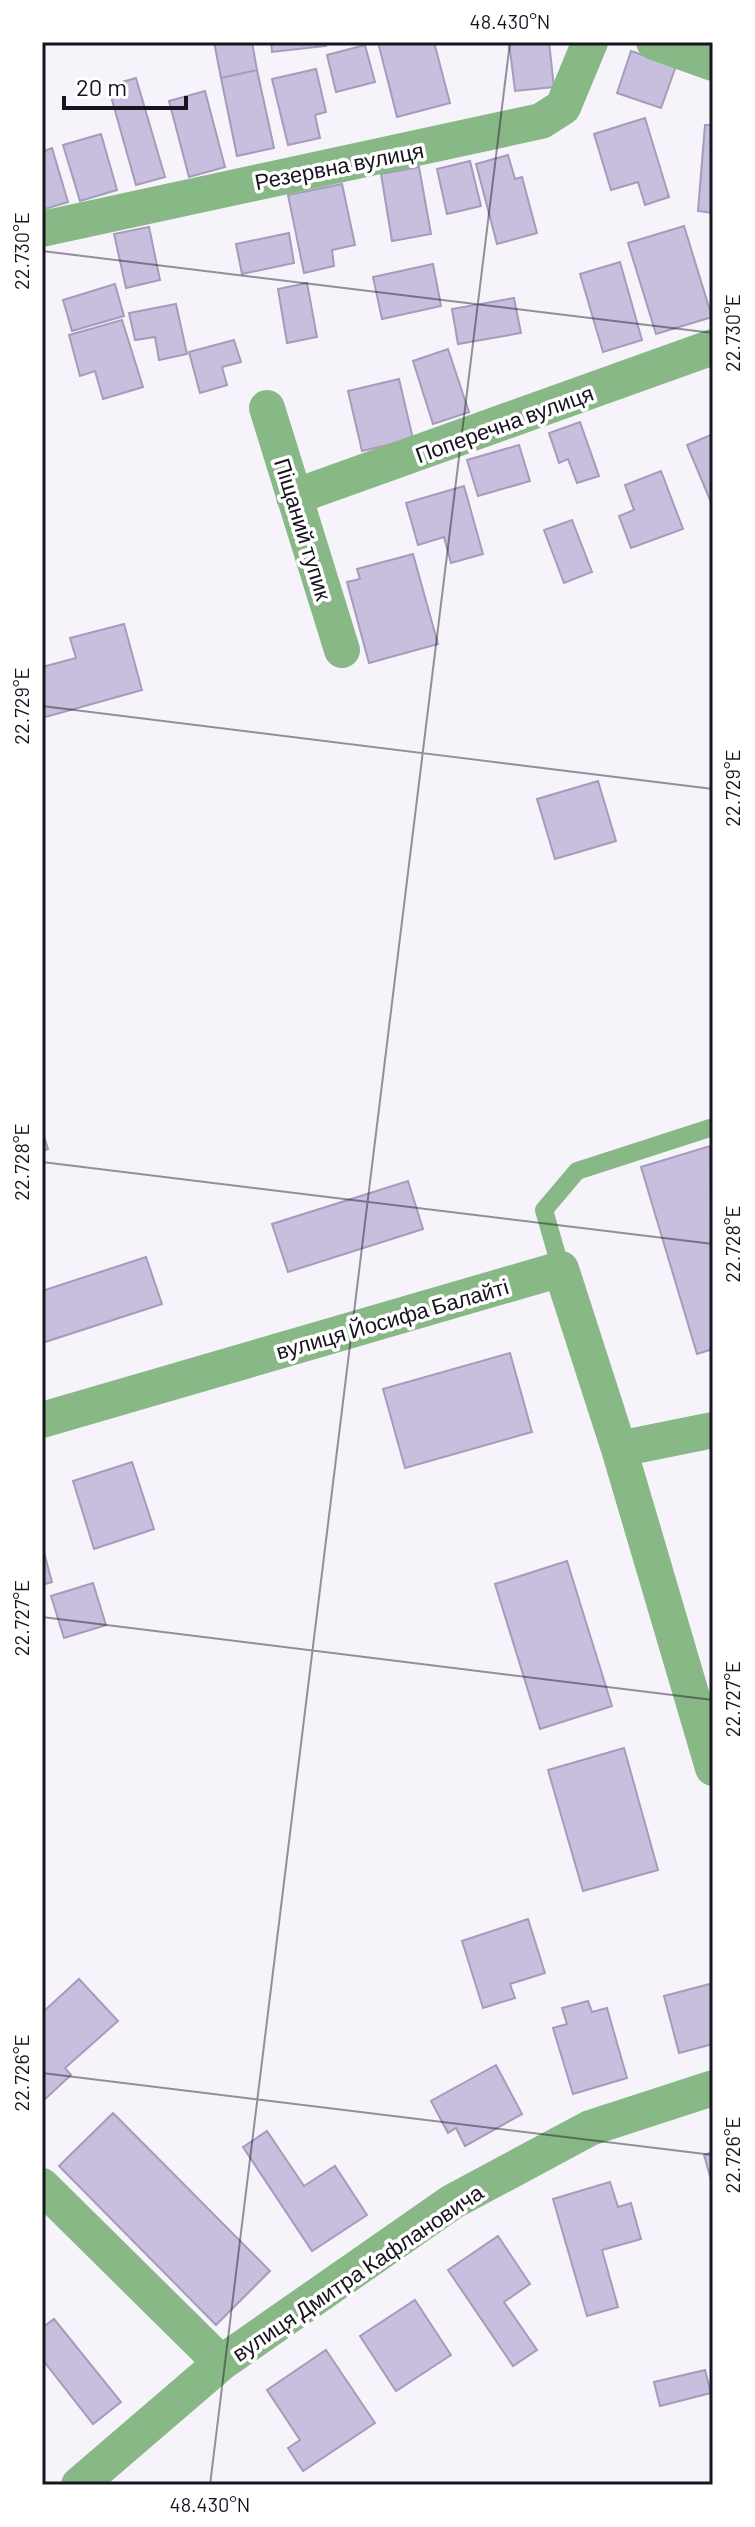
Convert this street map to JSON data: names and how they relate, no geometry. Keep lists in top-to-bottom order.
{
  "streets": {
    "street": [
      "Резервна вулиця",
      "Поперечна вулиця",
      "Піщаний тупик",
      "вулиця Йосифа Балайті",
      "вулиця Дмитра Кафлановича"
    ]
  },
  "crossings": [
    ["Поперечна вулиця", "Піщаний тупик"]
  ],
  "scale_bar": "20 m",
  "coordinates": [
    "48.430°N",
    "22.730°E",
    "22.729°E",
    "22.728°E",
    "22.727°E",
    "22.726°E"
  ]
}
